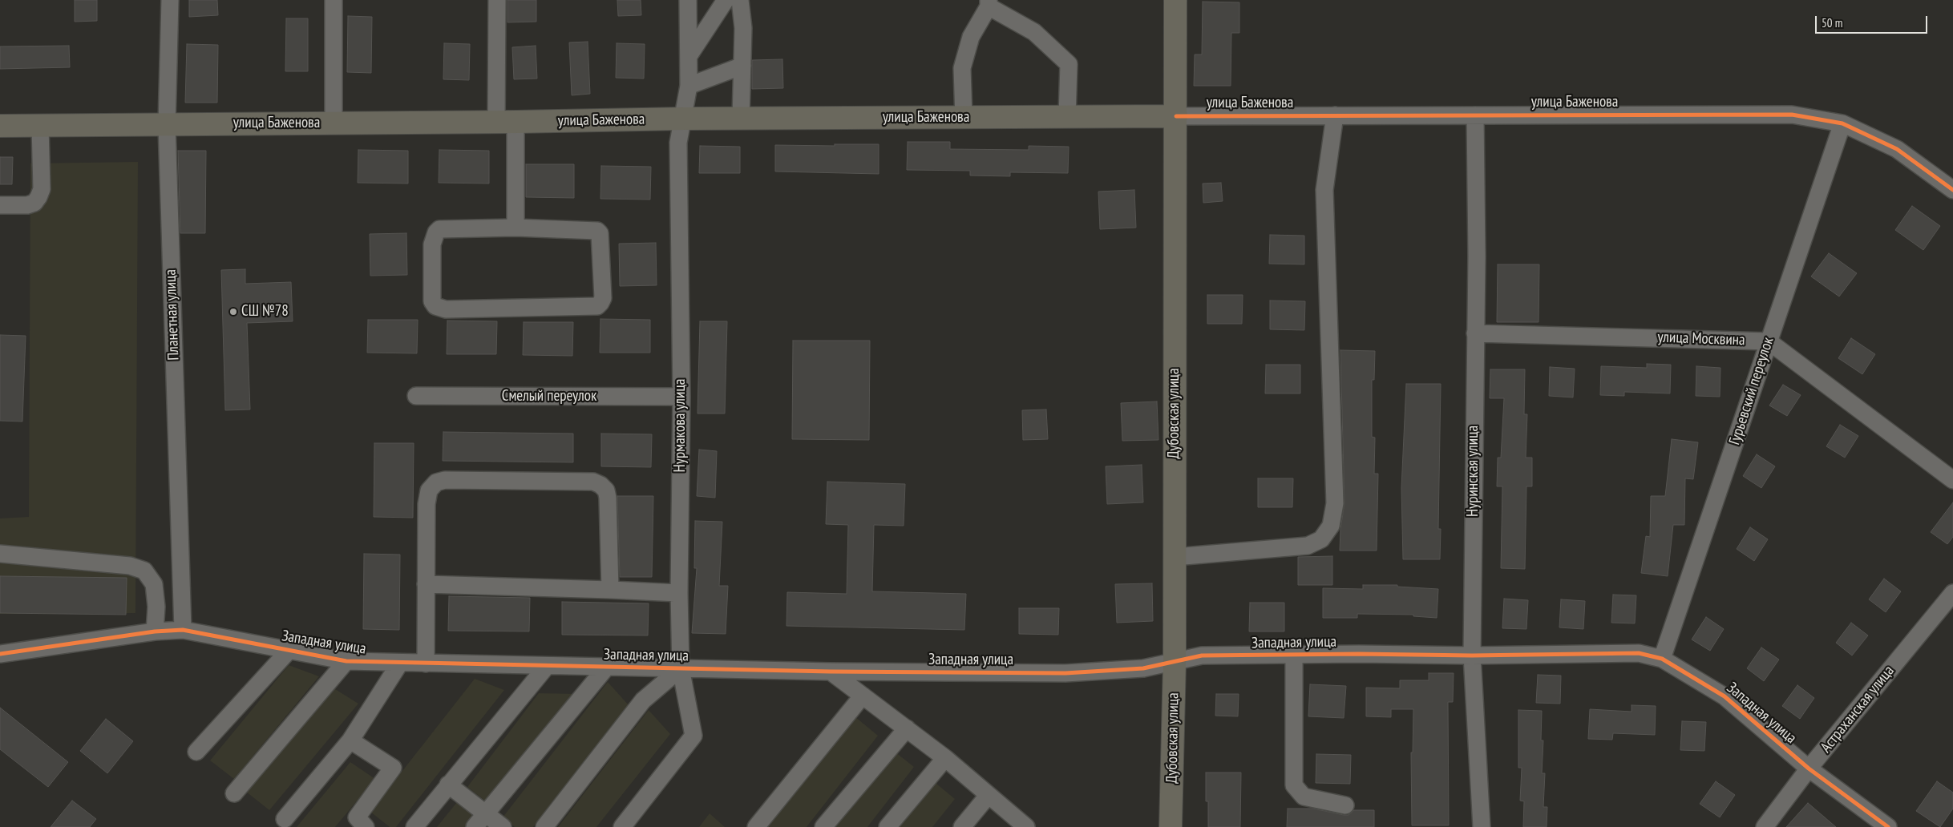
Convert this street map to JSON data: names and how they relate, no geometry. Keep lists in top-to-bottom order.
{
  "streets": {
    "main road": ["улица Баженова", "Дубовская улица"],
    "street": [
      "Планетная улица",
      "улица Москвина",
      "Гурьевский переулок",
      "Смелый переулок",
      "Нурмакова улица",
      "Нуринская улица",
      "Западная улица",
      "Астраханская улица"
    ]
  },
  "crossings": [
    ["улица Баженова", "Планетная улица"],
    ["улица Баженова", "Гурьевский переулок"],
    ["улица Баженова", "Дубовская улица"],
    ["улица Баженова", "Нурмакова улица"],
    ["улица Баженова", "Нуринская улица"],
    ["Планетная улица", "Западная улица"],
    ["улица Москвина", "Гурьевский переулок"],
    ["улица Москвина", "Нуринская улица"],
    ["Гурьевский переулок", "Западная улица"],
    ["Смелый переулок", "Нурмакова улица"],
    ["Дубовская улица", "Западная улица"],
    ["Нурмакова улица", "Западная улица"],
    ["Нуринская улица", "Западная улица"],
    ["Западная улица", "Астраханская улица"]
  ],
  "places": ["СШ №78"],
  "scale_bar": "50 m"
}
